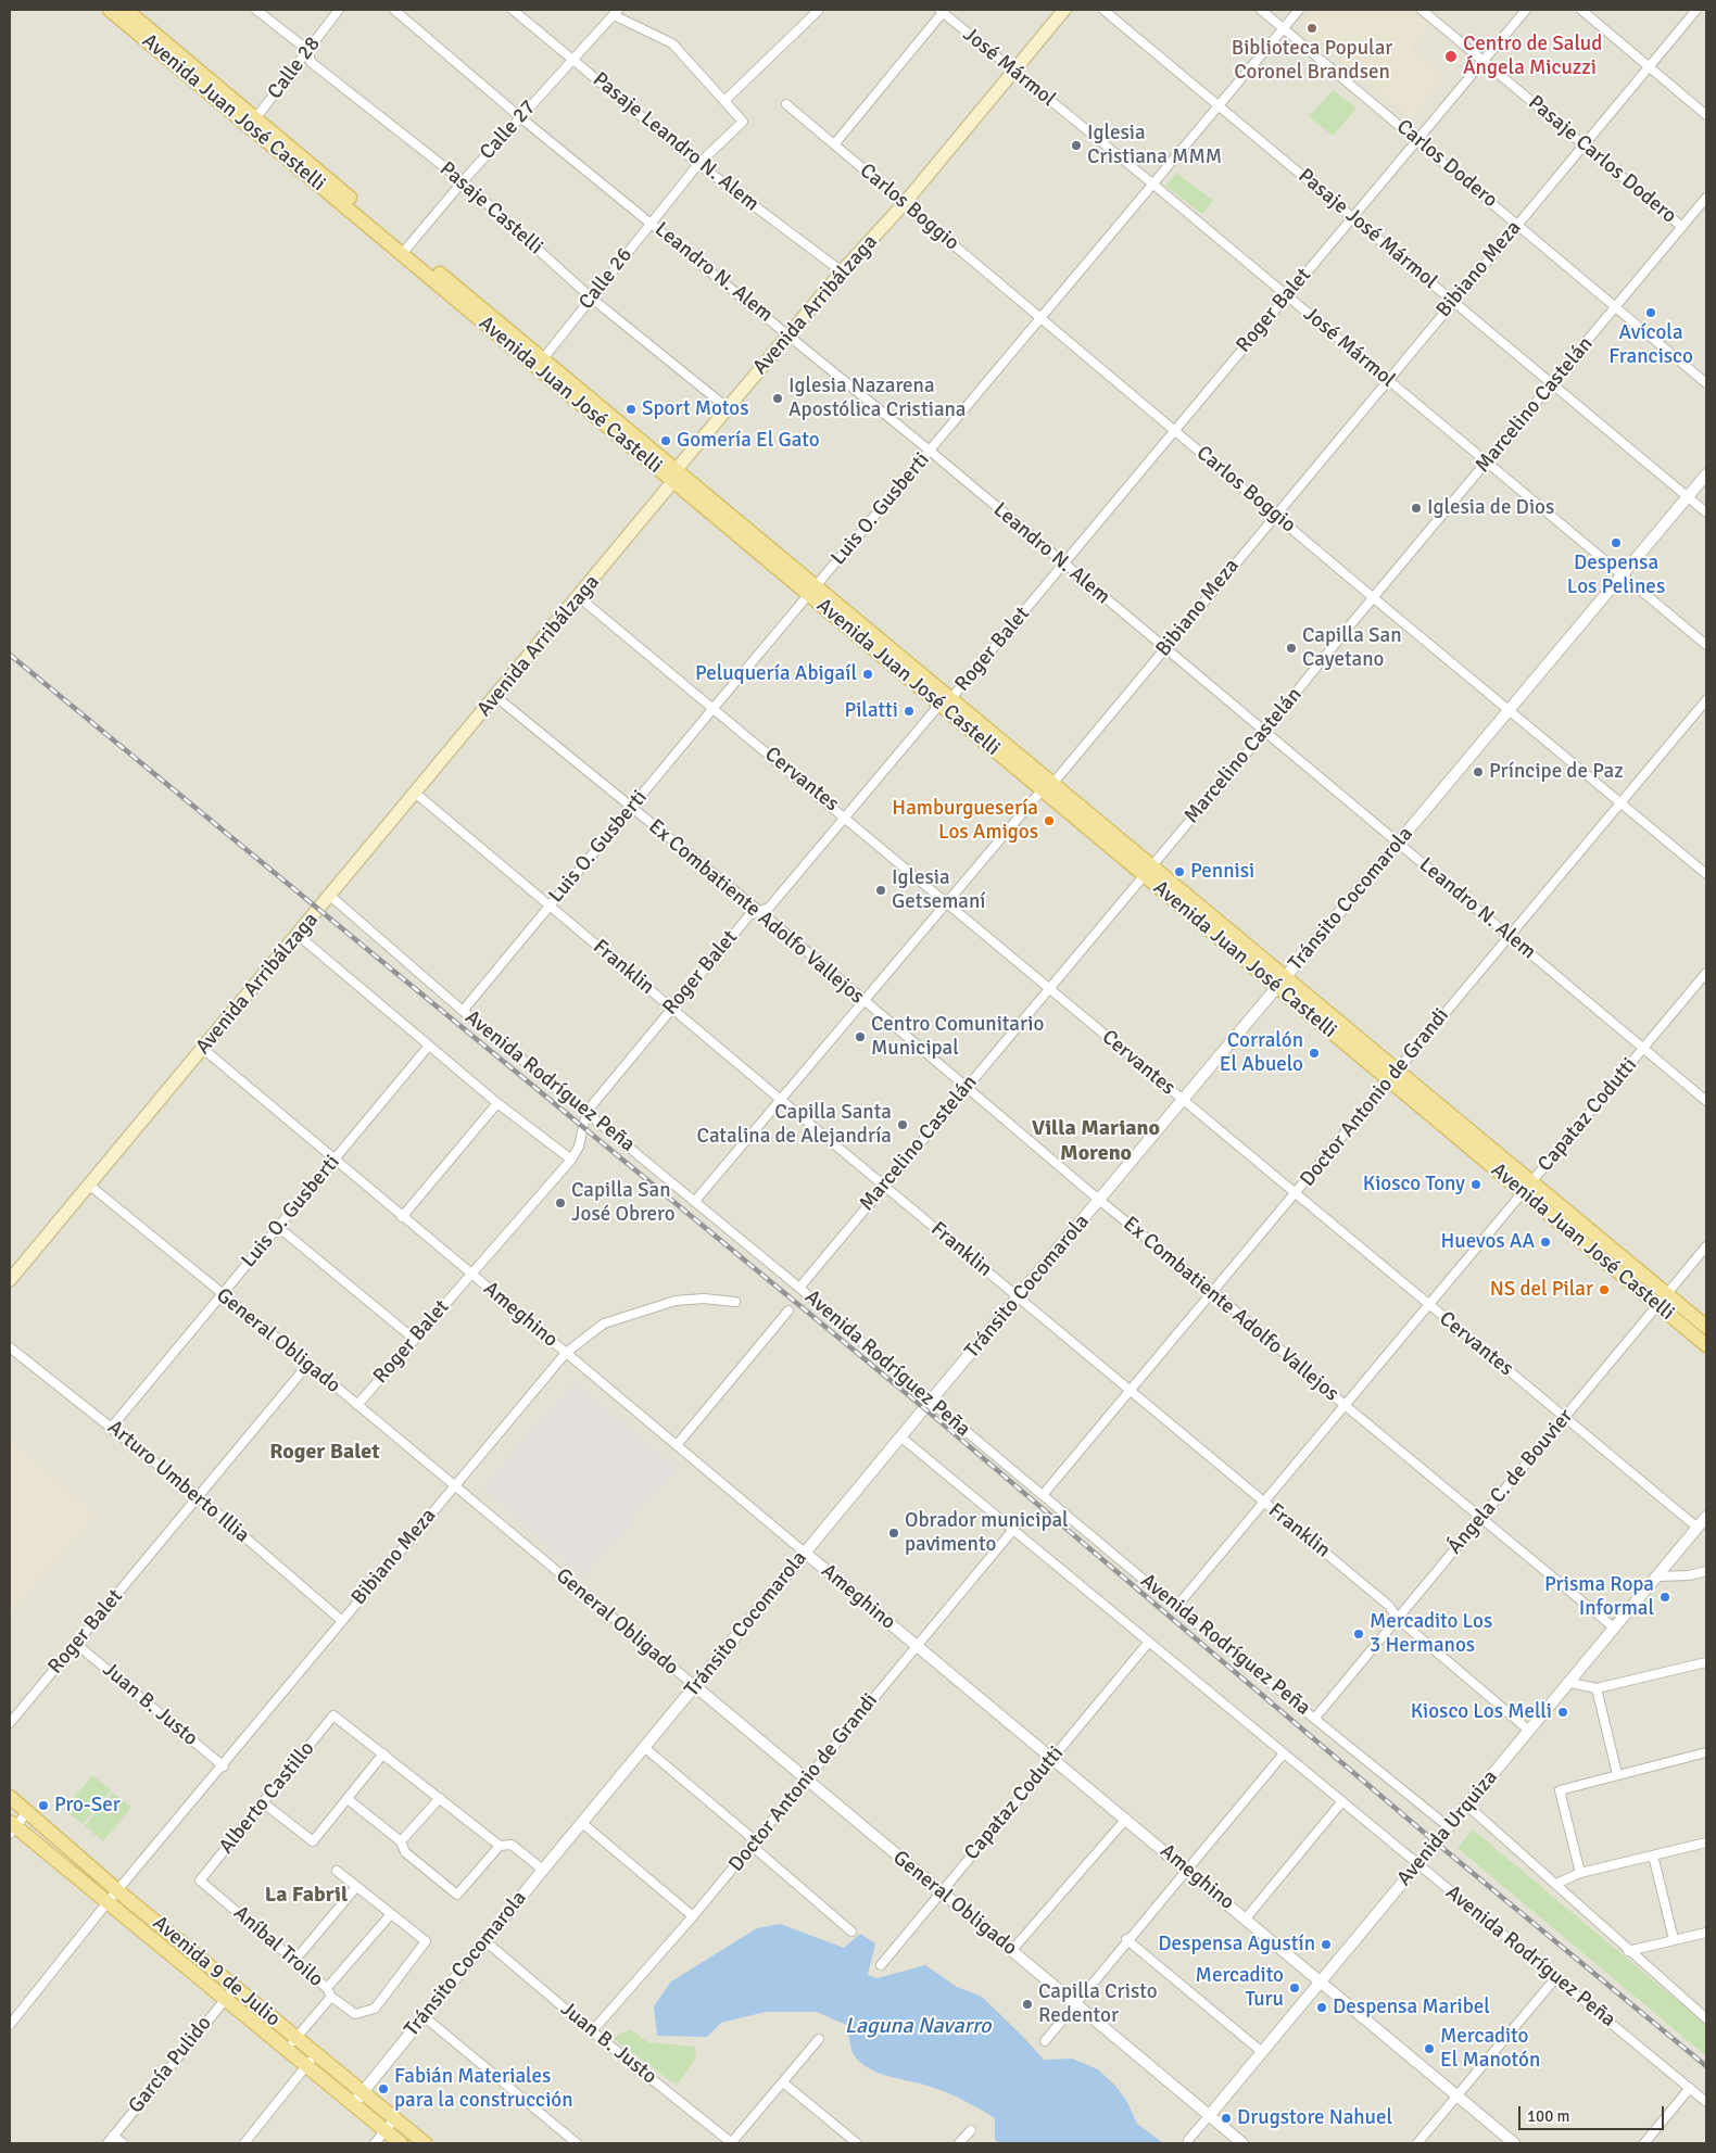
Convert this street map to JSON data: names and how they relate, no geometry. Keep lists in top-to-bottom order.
{
  "streets": {
    "main road": ["Avenida Juan José Castelli", "Avenida Arribálzaga", "Avenida 9 de Julio"],
    "street": [
      "José Mármol",
      "Calle 28",
      "Calle 27",
      "Pasaje Leandro N. Alem",
      "Pasaje Carlos Dodero",
      "Carlos Dodero",
      "Carlos Boggio",
      "Pasaje Castelli",
      "Pasaje José Mármol",
      "Bibiano Meza",
      "Leandro N. Alem",
      "Calle 26",
      "Roger Balet",
      "Marcelino Castelán",
      "Luis O. Gusberti",
      "Cervantes",
      "Tránsito Cocomarola",
      "Ex Combatiente Adolfo Vallejos",
      "Franklin",
      "Avenida Rodríguez Peña",
      "Doctor Antonio de Grandi",
      "Capataz Codutti",
      "Ameghino",
      "General Obligado",
      "Arturo Umberto Illia",
      "Ángela C. de Bouvier",
      "Juan B. Justo",
      "Alberto Castillo",
      "Avenida Urquiza",
      "Aníbal Troilo",
      "García Pulido"
    ]
  },
  "crossings": [
    ["José Mármol", "Bibiano Meza"],
    ["José Mármol", "Avenida Arribálzaga"],
    ["José Mármol", "Roger Balet"],
    ["José Mármol", "Marcelino Castelán"],
    ["José Mármol", "Luis O. Gusberti"],
    ["José Mármol", "Tránsito Cocomarola"],
    ["Calle 28", "Avenida Juan José Castelli"],
    ["Calle 28", "Pasaje Castelli"],
    ["Avenida Juan José Castelli", "Calle 27"],
    ["Avenida Juan José Castelli", "Bibiano Meza"],
    ["Avenida Juan José Castelli", "Calle 26"],
    ["Avenida Juan José Castelli", "Avenida Arribálzaga"],
    ["Avenida Juan José Castelli", "Roger Balet"],
    ["Avenida Juan José Castelli", "Marcelino Castelán"],
    ["Avenida Juan José Castelli", "Luis O. Gusberti"],
    ["Avenida Juan José Castelli", "Tránsito Cocomarola"],
    ["Avenida Juan José Castelli", "Doctor Antonio de Grandi"],
    ["Avenida Juan José Castelli", "Capataz Codutti"],
    ["Avenida Juan José Castelli", "Ángela C. de Bouvier"],
    ["Calle 27", "Pasaje Leandro N. Alem"],
    ["Calle 27", "Pasaje Castelli"],
    ["Calle 27", "Leandro N. Alem"],
    ["Pasaje Leandro N. Alem", "Calle 26"],
    ["Pasaje Leandro N. Alem", "Avenida Arribálzaga"],
    ["Pasaje Carlos Dodero", "Bibiano Meza"],
    ["Pasaje Carlos Dodero", "Roger Balet"],
    ["Pasaje Carlos Dodero", "Marcelino Castelán"],
    ["Carlos Dodero", "Bibiano Meza"],
    ["Carlos Dodero", "Roger Balet"],
    ["Carlos Dodero", "Marcelino Castelán"],
    ["Carlos Dodero", "Luis O. Gusberti"],
    ["Carlos Boggio", "Bibiano Meza"],
    ["Carlos Boggio", "Avenida Arribálzaga"],
    ["Carlos Boggio", "Roger Balet"],
    ["Carlos Boggio", "Marcelino Castelán"],
    ["Carlos Boggio", "Luis O. Gusberti"],
    ["Carlos Boggio", "Tránsito Cocomarola"],
    ["Carlos Boggio", "Doctor Antonio de Grandi"],
    ["Pasaje Castelli", "Calle 26"],
    ["Pasaje Castelli", "Avenida Arribálzaga"],
    ["Pasaje José Mármol", "Bibiano Meza"],
    ["Pasaje José Mármol", "Roger Balet"],
    ["Pasaje José Mármol", "Marcelino Castelán"],
    ["Pasaje José Mármol", "Luis O. Gusberti"],
    ["Pasaje José Mármol", "Tránsito Cocomarola"],
    ["Bibiano Meza", "Leandro N. Alem"],
    ["Bibiano Meza", "Cervantes"],
    ["Bibiano Meza", "Ex Combatiente Adolfo Vallejos"],
    ["Bibiano Meza", "Franklin"],
    ["Bibiano Meza", "Avenida Rodríguez Peña"],
    ["Bibiano Meza", "Ameghino"],
    ["Bibiano Meza", "General Obligado"],
    ["Bibiano Meza", "Arturo Umberto Illia"],
    ["Bibiano Meza", "Juan B. Justo"],
    ["Bibiano Meza", "Avenida 9 de Julio"],
    ["Leandro N. Alem", "Calle 26"],
    ["Leandro N. Alem", "Avenida Arribálzaga"],
    ["Leandro N. Alem", "Roger Balet"],
    ["Leandro N. Alem", "Marcelino Castelán"],
    ["Leandro N. Alem", "Luis O. Gusberti"],
    ["Leandro N. Alem", "Tránsito Cocomarola"],
    ["Leandro N. Alem", "Doctor Antonio de Grandi"],
    ["Leandro N. Alem", "Capataz Codutti"],
    ["Avenida Arribálzaga", "Cervantes"],
    ["Avenida Arribálzaga", "Ex Combatiente Adolfo Vallejos"],
    ["Avenida Arribálzaga", "Franklin"],
    ["Avenida Arribálzaga", "Avenida Rodríguez Peña"],
    ["Avenida Arribálzaga", "Ameghino"],
    ["Avenida Arribálzaga", "General Obligado"],
    ["Roger Balet", "Cervantes"],
    ["Roger Balet", "Ex Combatiente Adolfo Vallejos"],
    ["Roger Balet", "Franklin"],
    ["Roger Balet", "Avenida Rodríguez Peña"],
    ["Roger Balet", "Ameghino"],
    ["Roger Balet", "General Obligado"],
    ["Roger Balet", "Arturo Umberto Illia"],
    ["Roger Balet", "Juan B. Justo"],
    ["Marcelino Castelán", "Cervantes"],
    ["Marcelino Castelán", "Ex Combatiente Adolfo Vallejos"],
    ["Marcelino Castelán", "Franklin"],
    ["Marcelino Castelán", "Avenida Rodríguez Peña"],
    ["Luis O. Gusberti", "Cervantes"],
    ["Luis O. Gusberti", "Ex Combatiente Adolfo Vallejos"],
    ["Luis O. Gusberti", "Franklin"],
    ["Luis O. Gusberti", "Avenida Rodríguez Peña"],
    ["Luis O. Gusberti", "Ameghino"],
    ["Luis O. Gusberti", "General Obligado"],
    ["Luis O. Gusberti", "Arturo Umberto Illia"],
    ["Cervantes", "Tránsito Cocomarola"],
    ["Cervantes", "Doctor Antonio de Grandi"],
    ["Cervantes", "Capataz Codutti"],
    ["Cervantes", "Ángela C. de Bouvier"],
    ["Cervantes", "Avenida Urquiza"],
    ["Tránsito Cocomarola", "Ex Combatiente Adolfo Vallejos"],
    ["Tránsito Cocomarola", "Franklin"],
    ["Tránsito Cocomarola", "Avenida Rodríguez Peña"],
    ["Tránsito Cocomarola", "Ameghino"],
    ["Tránsito Cocomarola", "General Obligado"],
    ["Tránsito Cocomarola", "Juan B. Justo"],
    ["Tránsito Cocomarola", "Avenida 9 de Julio"],
    ["Ex Combatiente Adolfo Vallejos", "Doctor Antonio de Grandi"],
    ["Ex Combatiente Adolfo Vallejos", "Capataz Codutti"],
    ["Ex Combatiente Adolfo Vallejos", "Ángela C. de Bouvier"],
    ["Ex Combatiente Adolfo Vallejos", "Avenida Urquiza"],
    ["Franklin", "Doctor Antonio de Grandi"],
    ["Franklin", "Capataz Codutti"],
    ["Franklin", "Ángela C. de Bouvier"],
    ["Franklin", "Avenida Urquiza"],
    ["Avenida Rodríguez Peña", "Doctor Antonio de Grandi"],
    ["Avenida Rodríguez Peña", "Capataz Codutti"],
    ["Avenida Rodríguez Peña", "Ángela C. de Bouvier"],
    ["Avenida Rodríguez Peña", "Avenida Urquiza"],
    ["Doctor Antonio de Grandi", "Ameghino"],
    ["Doctor Antonio de Grandi", "General Obligado"],
    ["Doctor Antonio de Grandi", "Juan B. Justo"],
    ["Capataz Codutti", "Ameghino"],
    ["Capataz Codutti", "General Obligado"],
    ["Ameghino", "Avenida Urquiza"],
    ["General Obligado", "Avenida Urquiza"],
    ["Alberto Castillo", "Aníbal Troilo"],
    ["Avenida 9 de Julio", "García Pulido"]
  ],
  "districts": ["Villa Mariano Moreno", "Roger Balet", "La Fabril"],
  "water": ["Laguna Navarro"],
  "places": [
    "Biblioteca Popular Coronel Brandsen",
    "Centro de Salud Ángela Micuzzi",
    "Iglesia Cristiana MMM",
    "Avícola Francisco",
    "Iglesia Nazarena Apostólica Cristiana",
    "Sport Motos",
    "Gomería El Gato",
    "Iglesia de Dios",
    "Despensa Los Pelines",
    "Capilla San Cayetano",
    "Peluquería Abigaíl",
    "Pilatti",
    "Príncipe de Paz",
    "Hamburguesería Los Amigos",
    "Pennisi",
    "Iglesia Getsemaní",
    "Centro Comunitario Municipal",
    "Corralón El Abuelo",
    "Capilla Santa Catalina de Alejandría",
    "Kiosco Tony",
    "Capilla San José Obrero",
    "Huevos AA",
    "NS del Pilar",
    "Obrador municipal pavimento",
    "Prisma Ropa Informal",
    "Mercadito Los 3 Hermanos",
    "Kiosco Los Melli",
    "Pro-Ser",
    "Despensa Agustín",
    "Mercadito Turu",
    "Capilla Cristo Redentor",
    "Despensa Maribel",
    "Mercadito El Manotón",
    "Fabián Materiales para la construcción",
    "Drugstore Nahuel"
  ],
  "scale_bar": "100 m"
}
